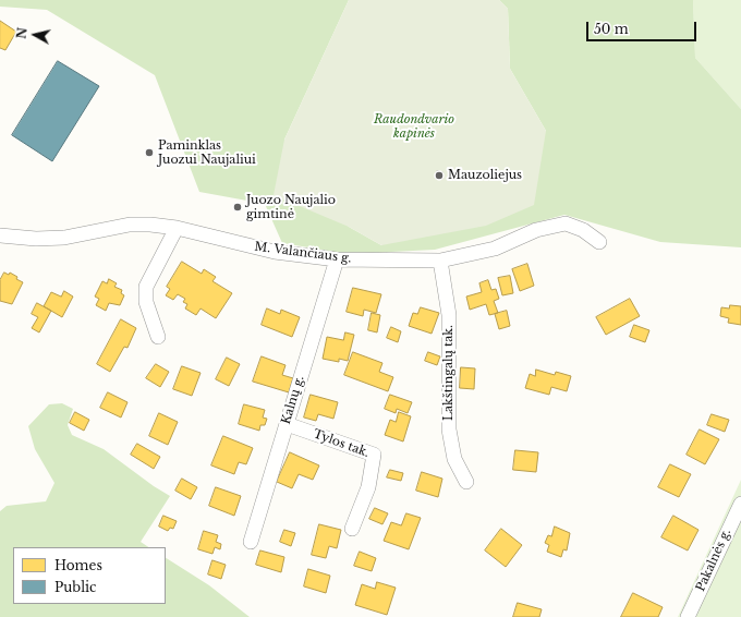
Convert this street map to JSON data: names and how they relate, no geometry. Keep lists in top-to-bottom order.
{
  "streets": {
    "street": [
      "M. Valančiaus g.",
      "Lakštingalų tak.",
      "Kalnų g.",
      "Tylos tak.",
      "Pakalnės g."
    ]
  },
  "crossings": [
    ["M. Valančiaus g.", "Lakštingalų tak."],
    ["M. Valančiaus g.", "Kalnų g."],
    ["Kalnų g.", "Tylos tak."]
  ],
  "parks": ["Raudondvario kapinės"],
  "places": ["Paminklas Juozui Naujaliui", "Mauzoliejus", "Juozo Naujalio gimtinė"],
  "legend": ["Homes", "Public"],
  "scale_bar": "50 m",
  "north": "left"
}
